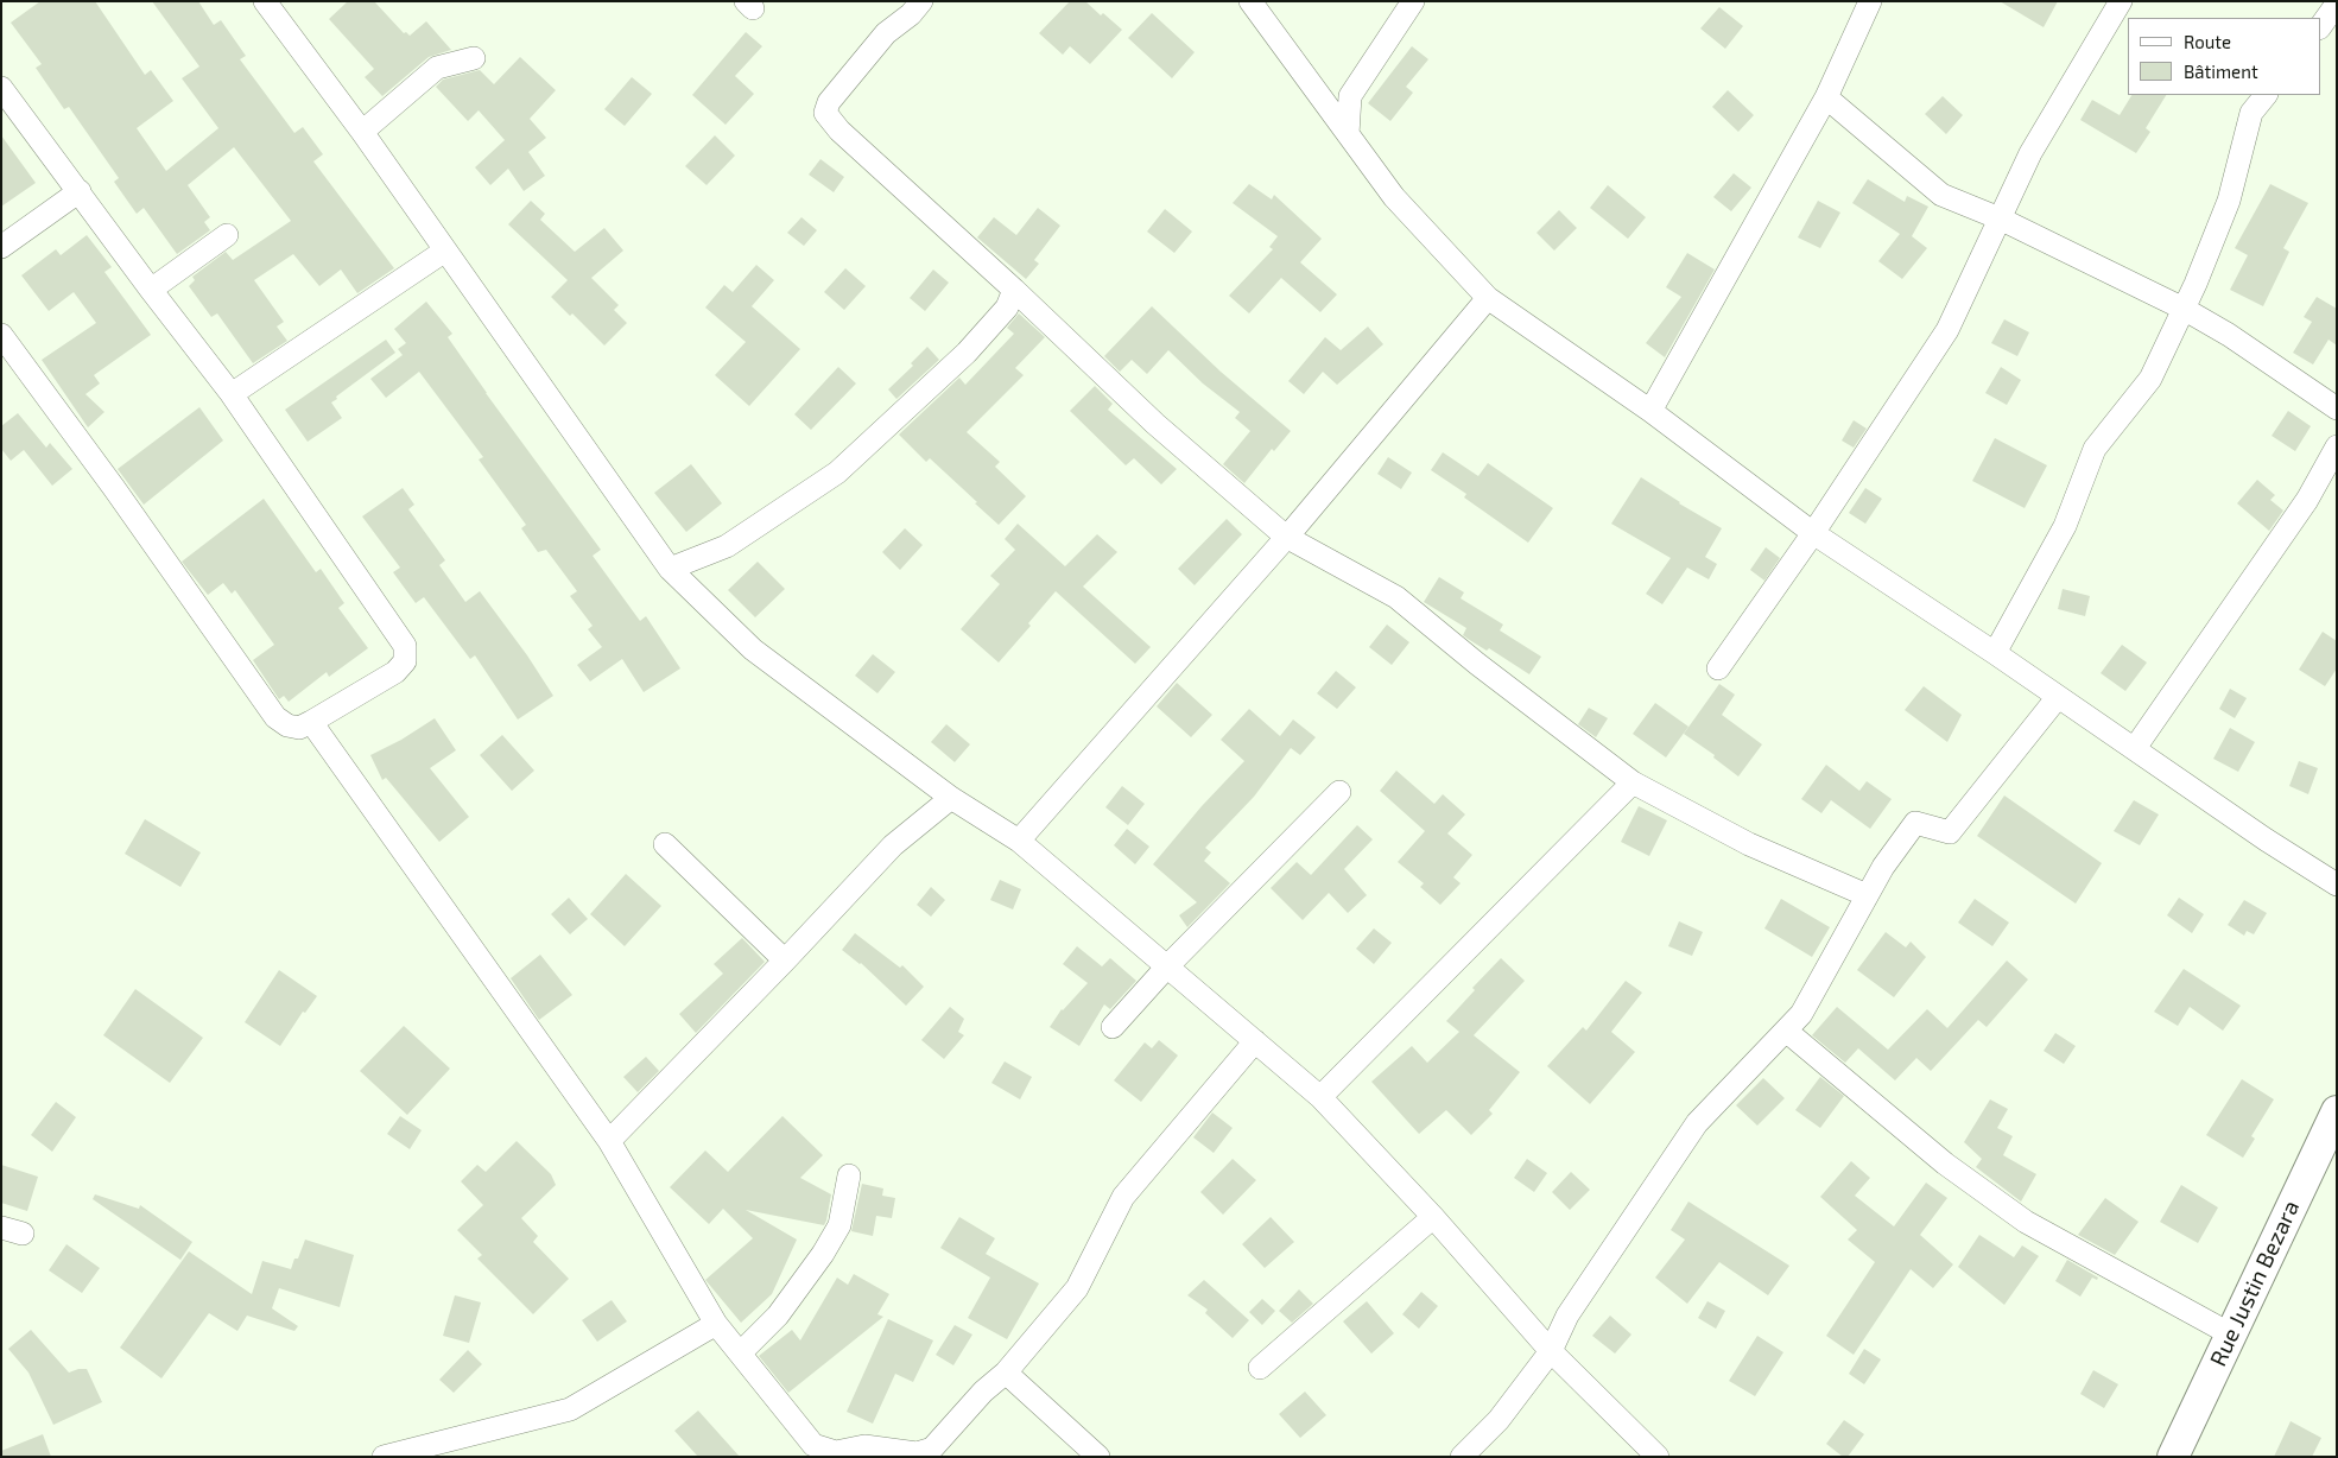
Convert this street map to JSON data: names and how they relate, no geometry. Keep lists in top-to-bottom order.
{
  "streets": {
    "street": ["Rue Justin Bezara"]
  },
  "legend": ["Route", "Bâtiment"]
}
